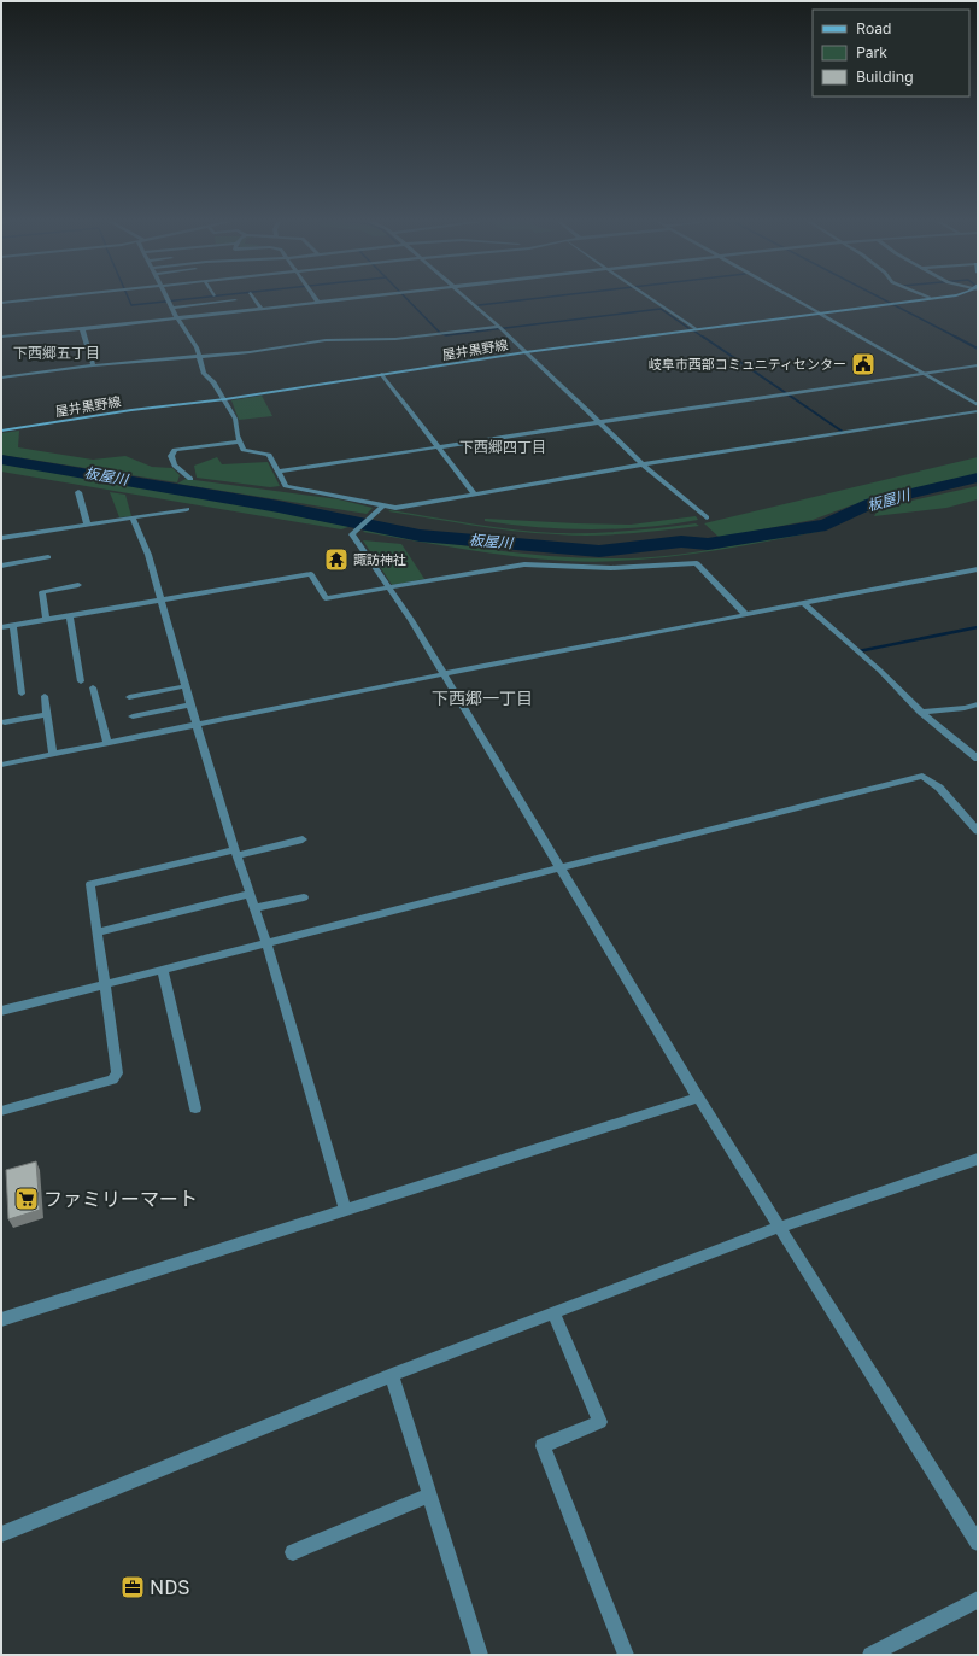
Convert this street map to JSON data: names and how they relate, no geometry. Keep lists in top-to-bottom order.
{
  "streets": {
    "main road": ["屋井黒野線"]
  },
  "districts": ["下西郷五丁目", "下西郷四丁目", "下西郷一丁目"],
  "water": ["板屋川"],
  "places": {
    "public building": ["岐阜市西部コミュニティセンター"],
    "temple": ["諏訪神社"],
    "supermarket": ["ファミリーマート"],
    "office": ["NDS"]
  },
  "legend": ["Road", "Park", "Building"]
}
